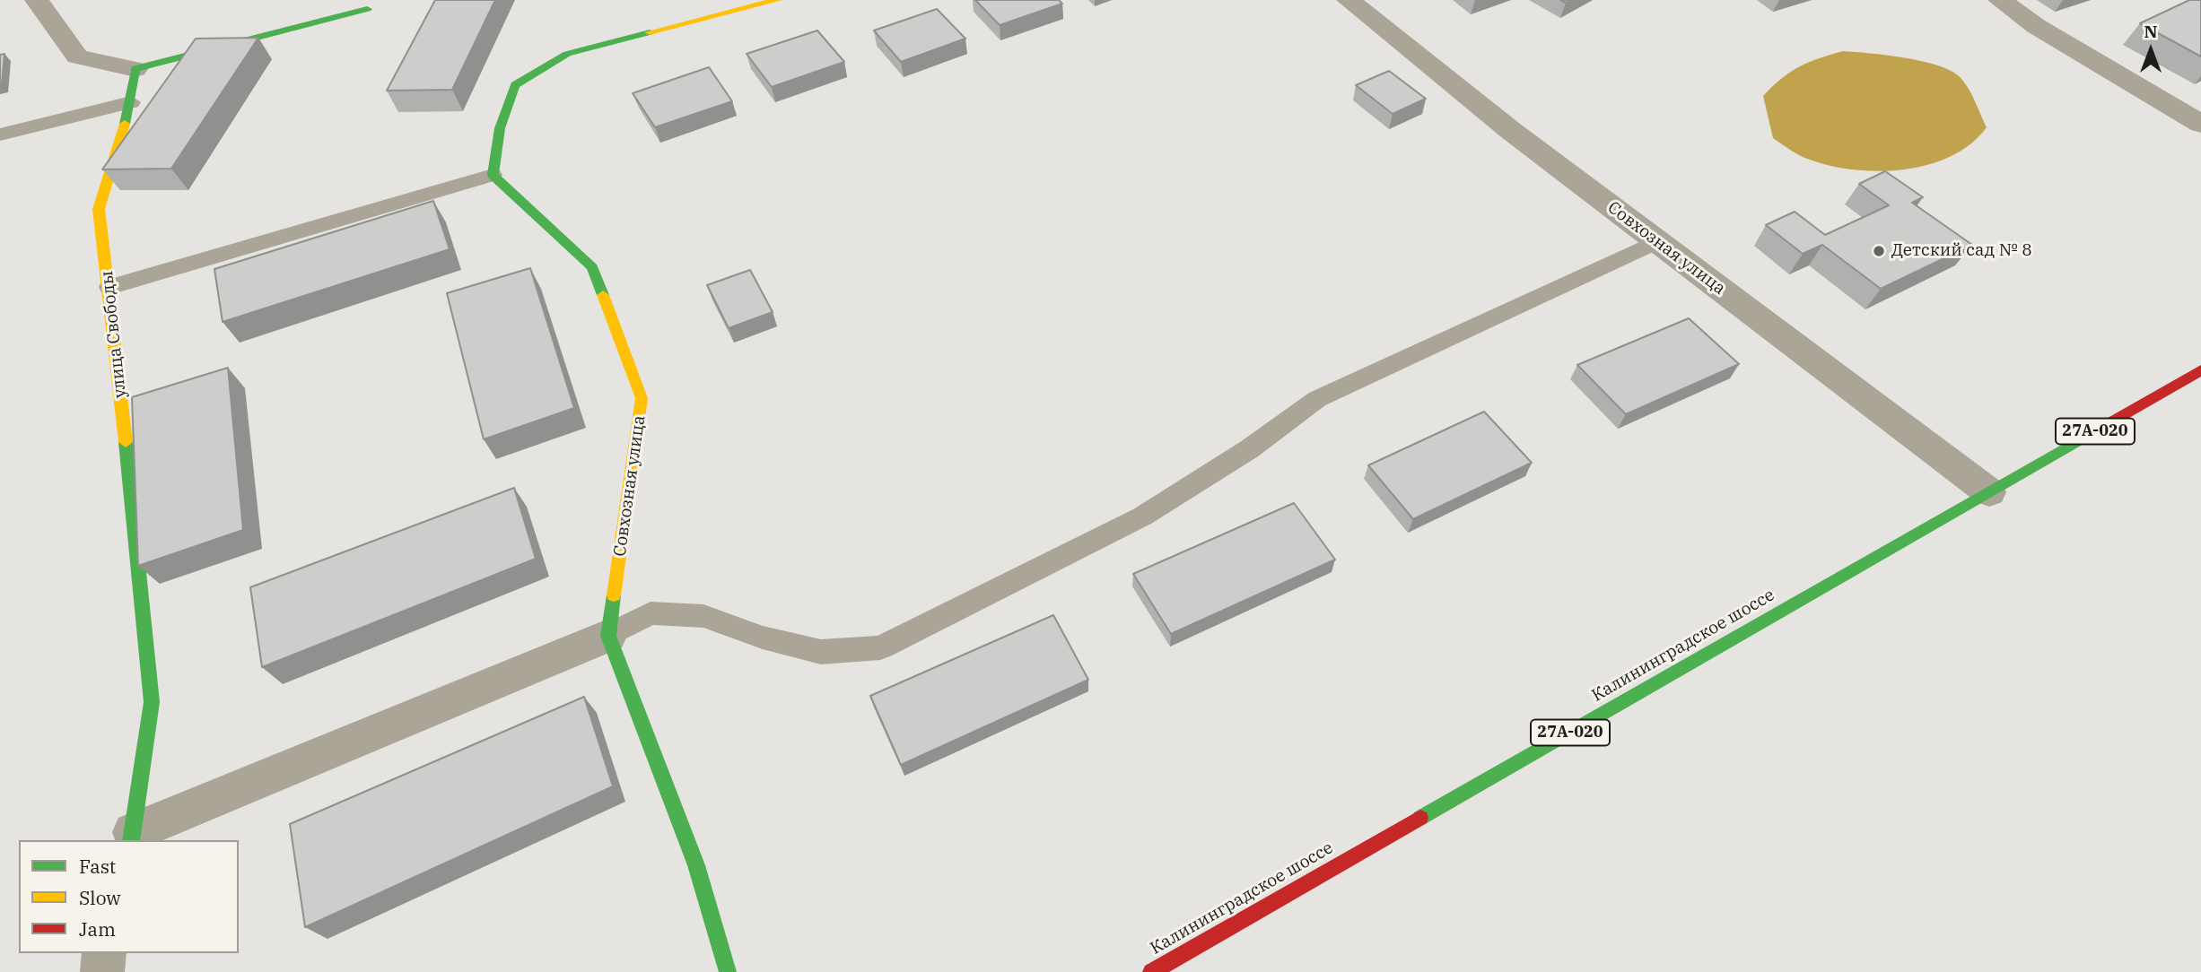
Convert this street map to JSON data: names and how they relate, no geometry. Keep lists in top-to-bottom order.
{
  "streets": {
    "street": [
      "Совхозная улица",
      "улица Свободы",
      "27А-020",
      "Калининградское шоссе"
    ]
  },
  "crossings": [
    ["Совхозная улица", "Калининградское шоссе"]
  ],
  "places": ["Детский сад № 8"],
  "legend": ["Fast", "Slow", "Jam"],
  "north": "top"
}
